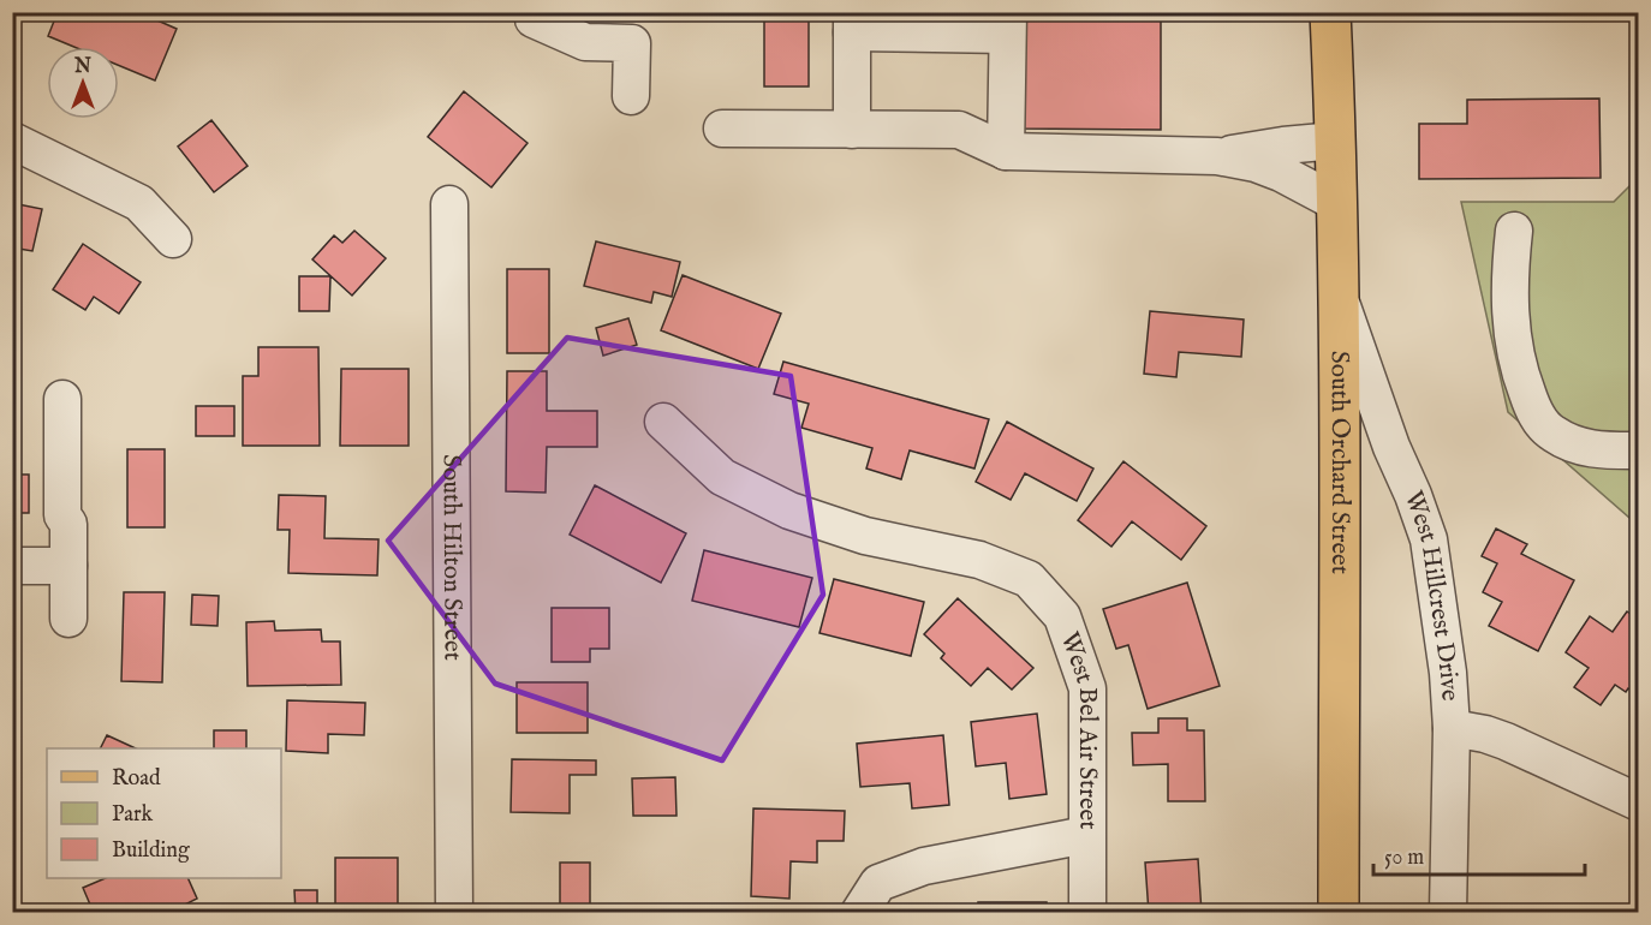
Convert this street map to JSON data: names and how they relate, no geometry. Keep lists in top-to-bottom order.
{
  "streets": {
    "main road": ["South Orchard Street"],
    "street": ["South Hilton Street", "West Hillcrest Drive", "West Bel Air Street"]
  },
  "crossings": [
    ["South Orchard Street", "West Hillcrest Drive"]
  ],
  "legend": ["Road", "Park", "Building"],
  "scale_bar": "50 m",
  "north": "top"
}
